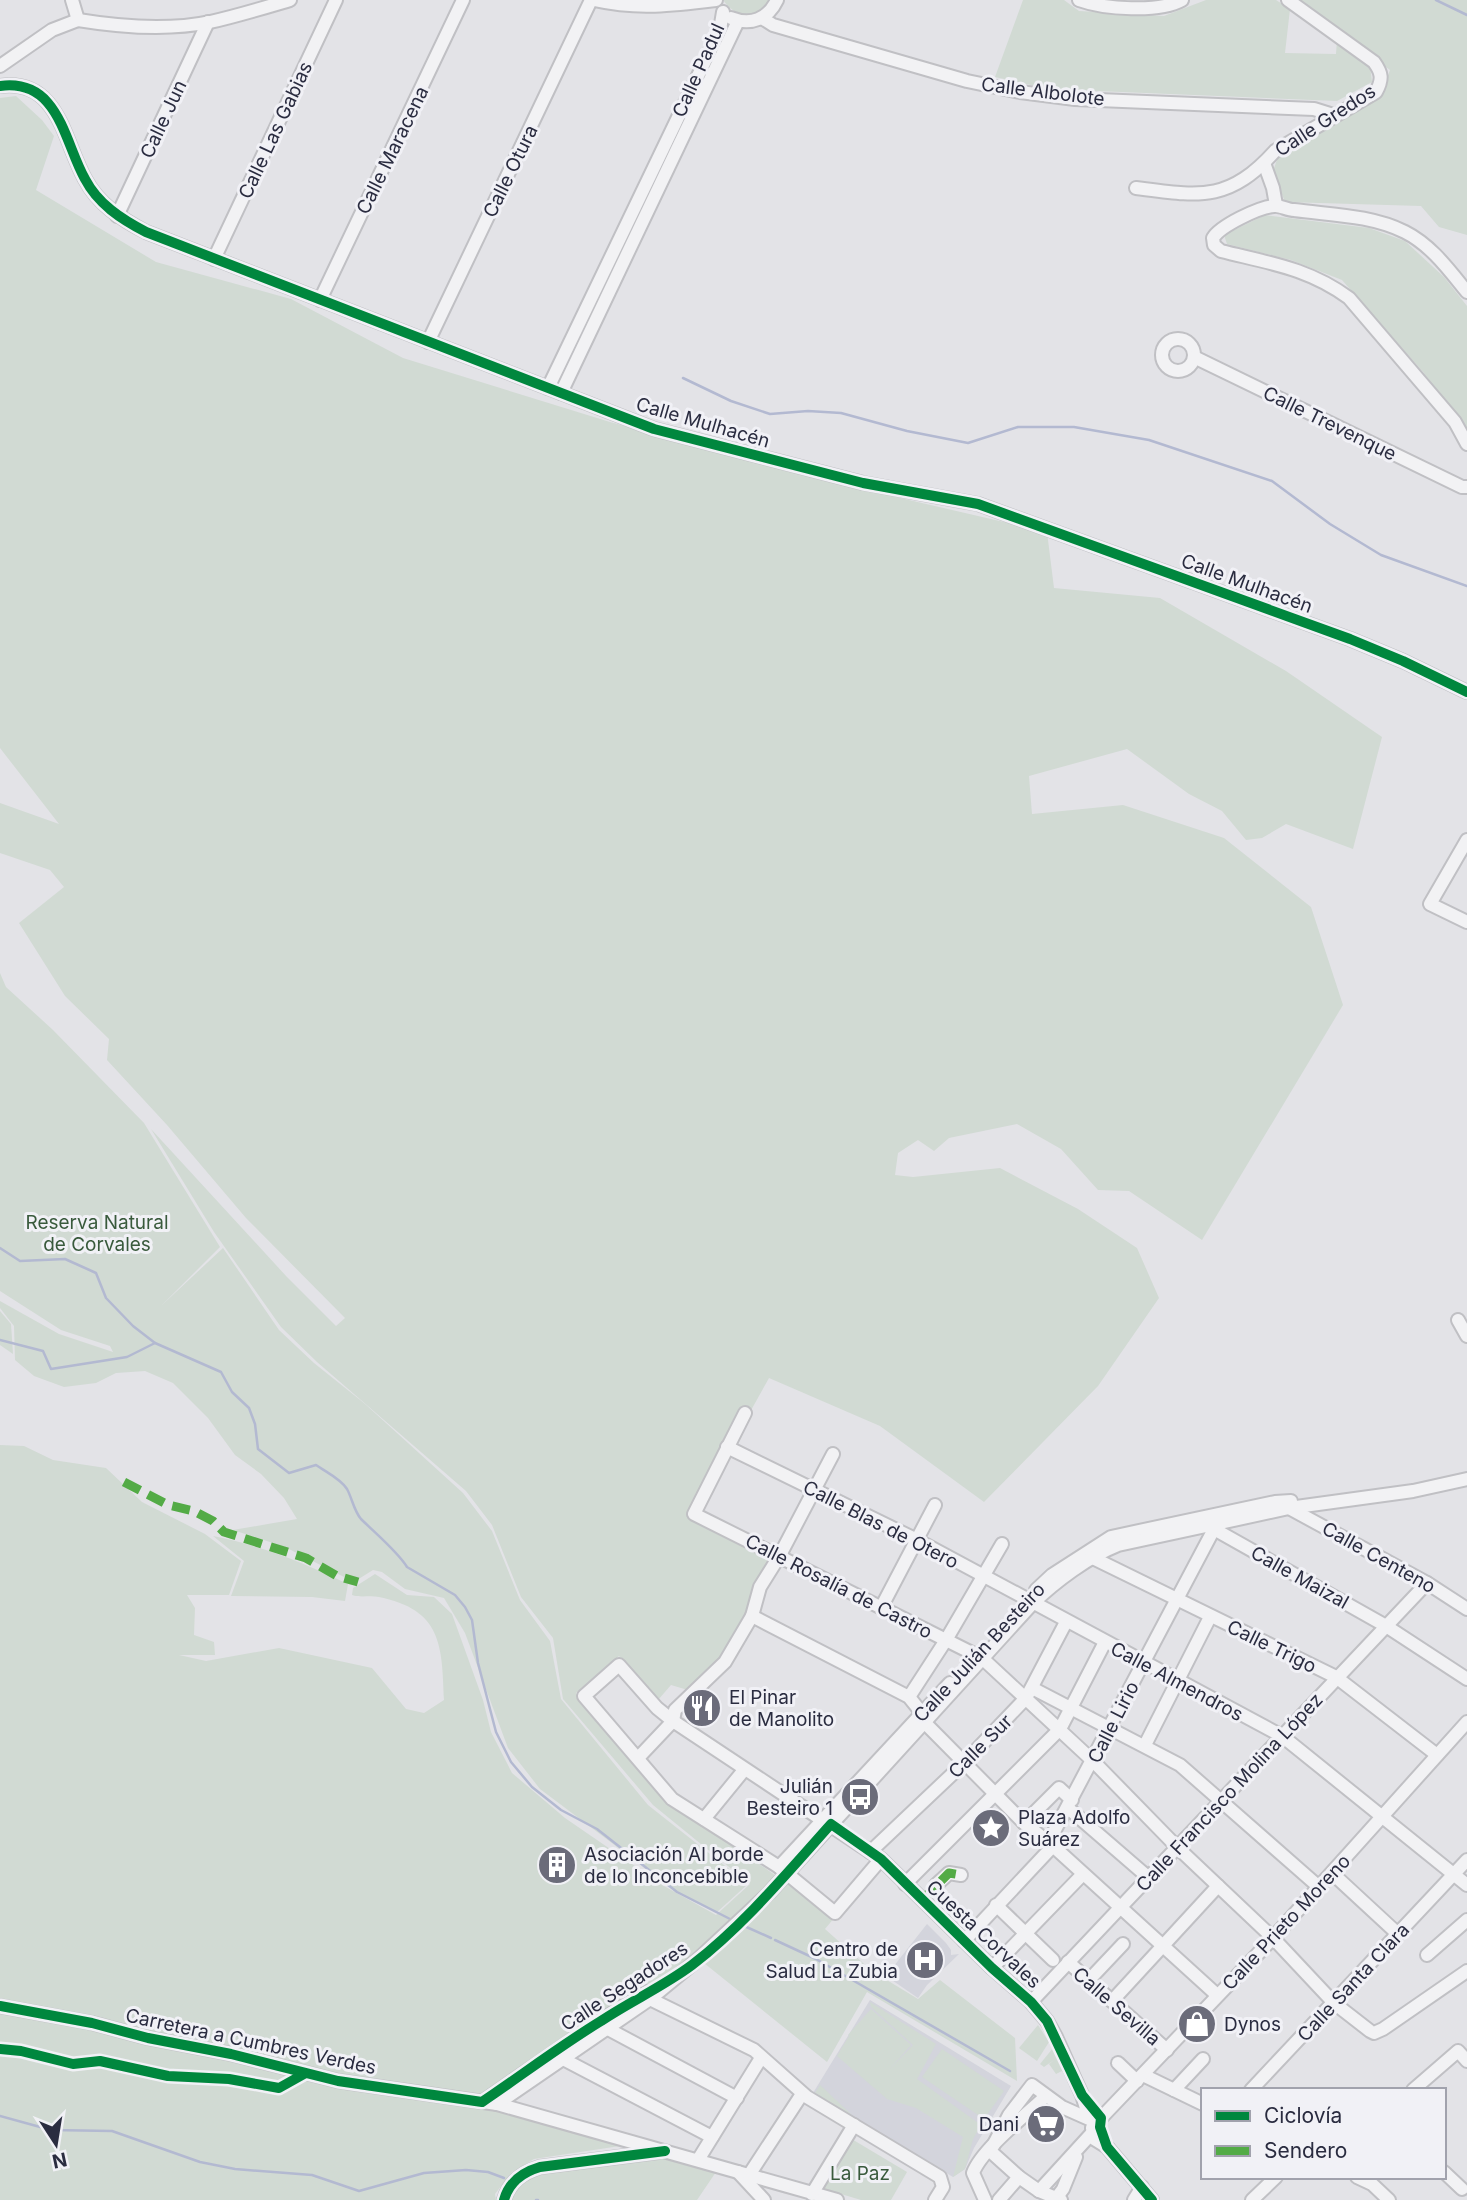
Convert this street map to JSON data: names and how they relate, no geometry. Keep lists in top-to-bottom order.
{
  "streets": {
    "street": [
      "Calle Padul",
      "Calle Albolote",
      "Calle Jun",
      "Calle Gredos",
      "Calle Las Gabias",
      "Calle Maracena",
      "Calle Otura",
      "Calle Mulhacén",
      "Calle Trevenque",
      "Calle Blas de Otero",
      "Calle Centeno",
      "Calle Maizal",
      "Calle Rosalía de Castro",
      "Calle Trigo",
      "Calle Julián Besteiro",
      "Calle Almendros",
      "Calle Lirio",
      "Calle Sur",
      "Calle Francisco Molina López",
      "Calle Prieto Moreno",
      "Cuesta Corvales",
      "Calle Santa Clara",
      "Calle Segadores",
      "Calle Sevilla",
      "Carretera a Cumbres Verdes"
    ]
  },
  "crossings": [
    ["Calle Padul", "Calle Mulhacén"],
    ["Calle Albolote", "Calle Gredos"],
    ["Calle Jun", "Calle Mulhacén"],
    ["Calle Las Gabias", "Calle Mulhacén"],
    ["Calle Maracena", "Calle Mulhacén"],
    ["Calle Otura", "Calle Mulhacén"],
    ["Calle Blas de Otero", "Calle Rosalía de Castro"],
    ["Calle Blas de Otero", "Calle Julián Besteiro"],
    ["Calle Blas de Otero", "Calle Almendros"],
    ["Calle Centeno", "Calle Julián Besteiro"],
    ["Calle Centeno", "Calle Francisco Molina López"],
    ["Calle Maizal", "Calle Julián Besteiro"],
    ["Calle Maizal", "Calle Lirio"],
    ["Calle Maizal", "Calle Francisco Molina López"],
    ["Calle Rosalía de Castro", "Calle Julián Besteiro"],
    ["Calle Rosalía de Castro", "Calle Lirio"],
    ["Calle Rosalía de Castro", "Calle Sur"],
    ["Calle Rosalía de Castro", "Calle Francisco Molina López"],
    ["Calle Rosalía de Castro", "Calle Prieto Moreno"],
    ["Calle Rosalía de Castro", "Calle Santa Clara"],
    ["Calle Trigo", "Calle Julián Besteiro"],
    ["Calle Trigo", "Calle Lirio"],
    ["Calle Trigo", "Calle Francisco Molina López"],
    ["Calle Trigo", "Calle Prieto Moreno"],
    ["Calle Julián Besteiro", "Calle Almendros"],
    ["Calle Julián Besteiro", "Calle Lirio"],
    ["Calle Julián Besteiro", "Cuesta Corvales"],
    ["Calle Julián Besteiro", "Calle Segadores"],
    ["Calle Almendros", "Calle Lirio"],
    ["Calle Almendros", "Calle Sur"],
    ["Calle Almendros", "Calle Francisco Molina López"],
    ["Calle Almendros", "Calle Prieto Moreno"],
    ["Calle Almendros", "Calle Santa Clara"],
    ["Calle Lirio", "Cuesta Corvales"],
    ["Calle Sur", "Cuesta Corvales"],
    ["Calle Sur", "Calle Segadores"],
    ["Calle Francisco Molina López", "Cuesta Corvales"],
    ["Calle Francisco Molina López", "Calle Sevilla"],
    ["Calle Prieto Moreno", "Cuesta Corvales"],
    ["Calle Prieto Moreno", "Calle Sevilla"],
    ["Cuesta Corvales", "Calle Segadores"],
    ["Calle Segadores", "Carretera a Cumbres Verdes"]
  ],
  "parks": ["Reserva Natural de Corvales", "La Paz"],
  "places": {
    "restaurant": ["El Pinar de Manolito"],
    "bus stop": ["Julián Besteiro 1"],
    "place": ["Plaza Adolfo Suárez"],
    "building": ["Asociación Al borde de lo Inconcebible"],
    "hospital": ["Centro de Salud La Zubia"],
    "shop": ["Dynos"],
    "supermarket": ["Dani"]
  },
  "legend": ["Ciclovía", "Sendero"],
  "north": "bottom"
}
